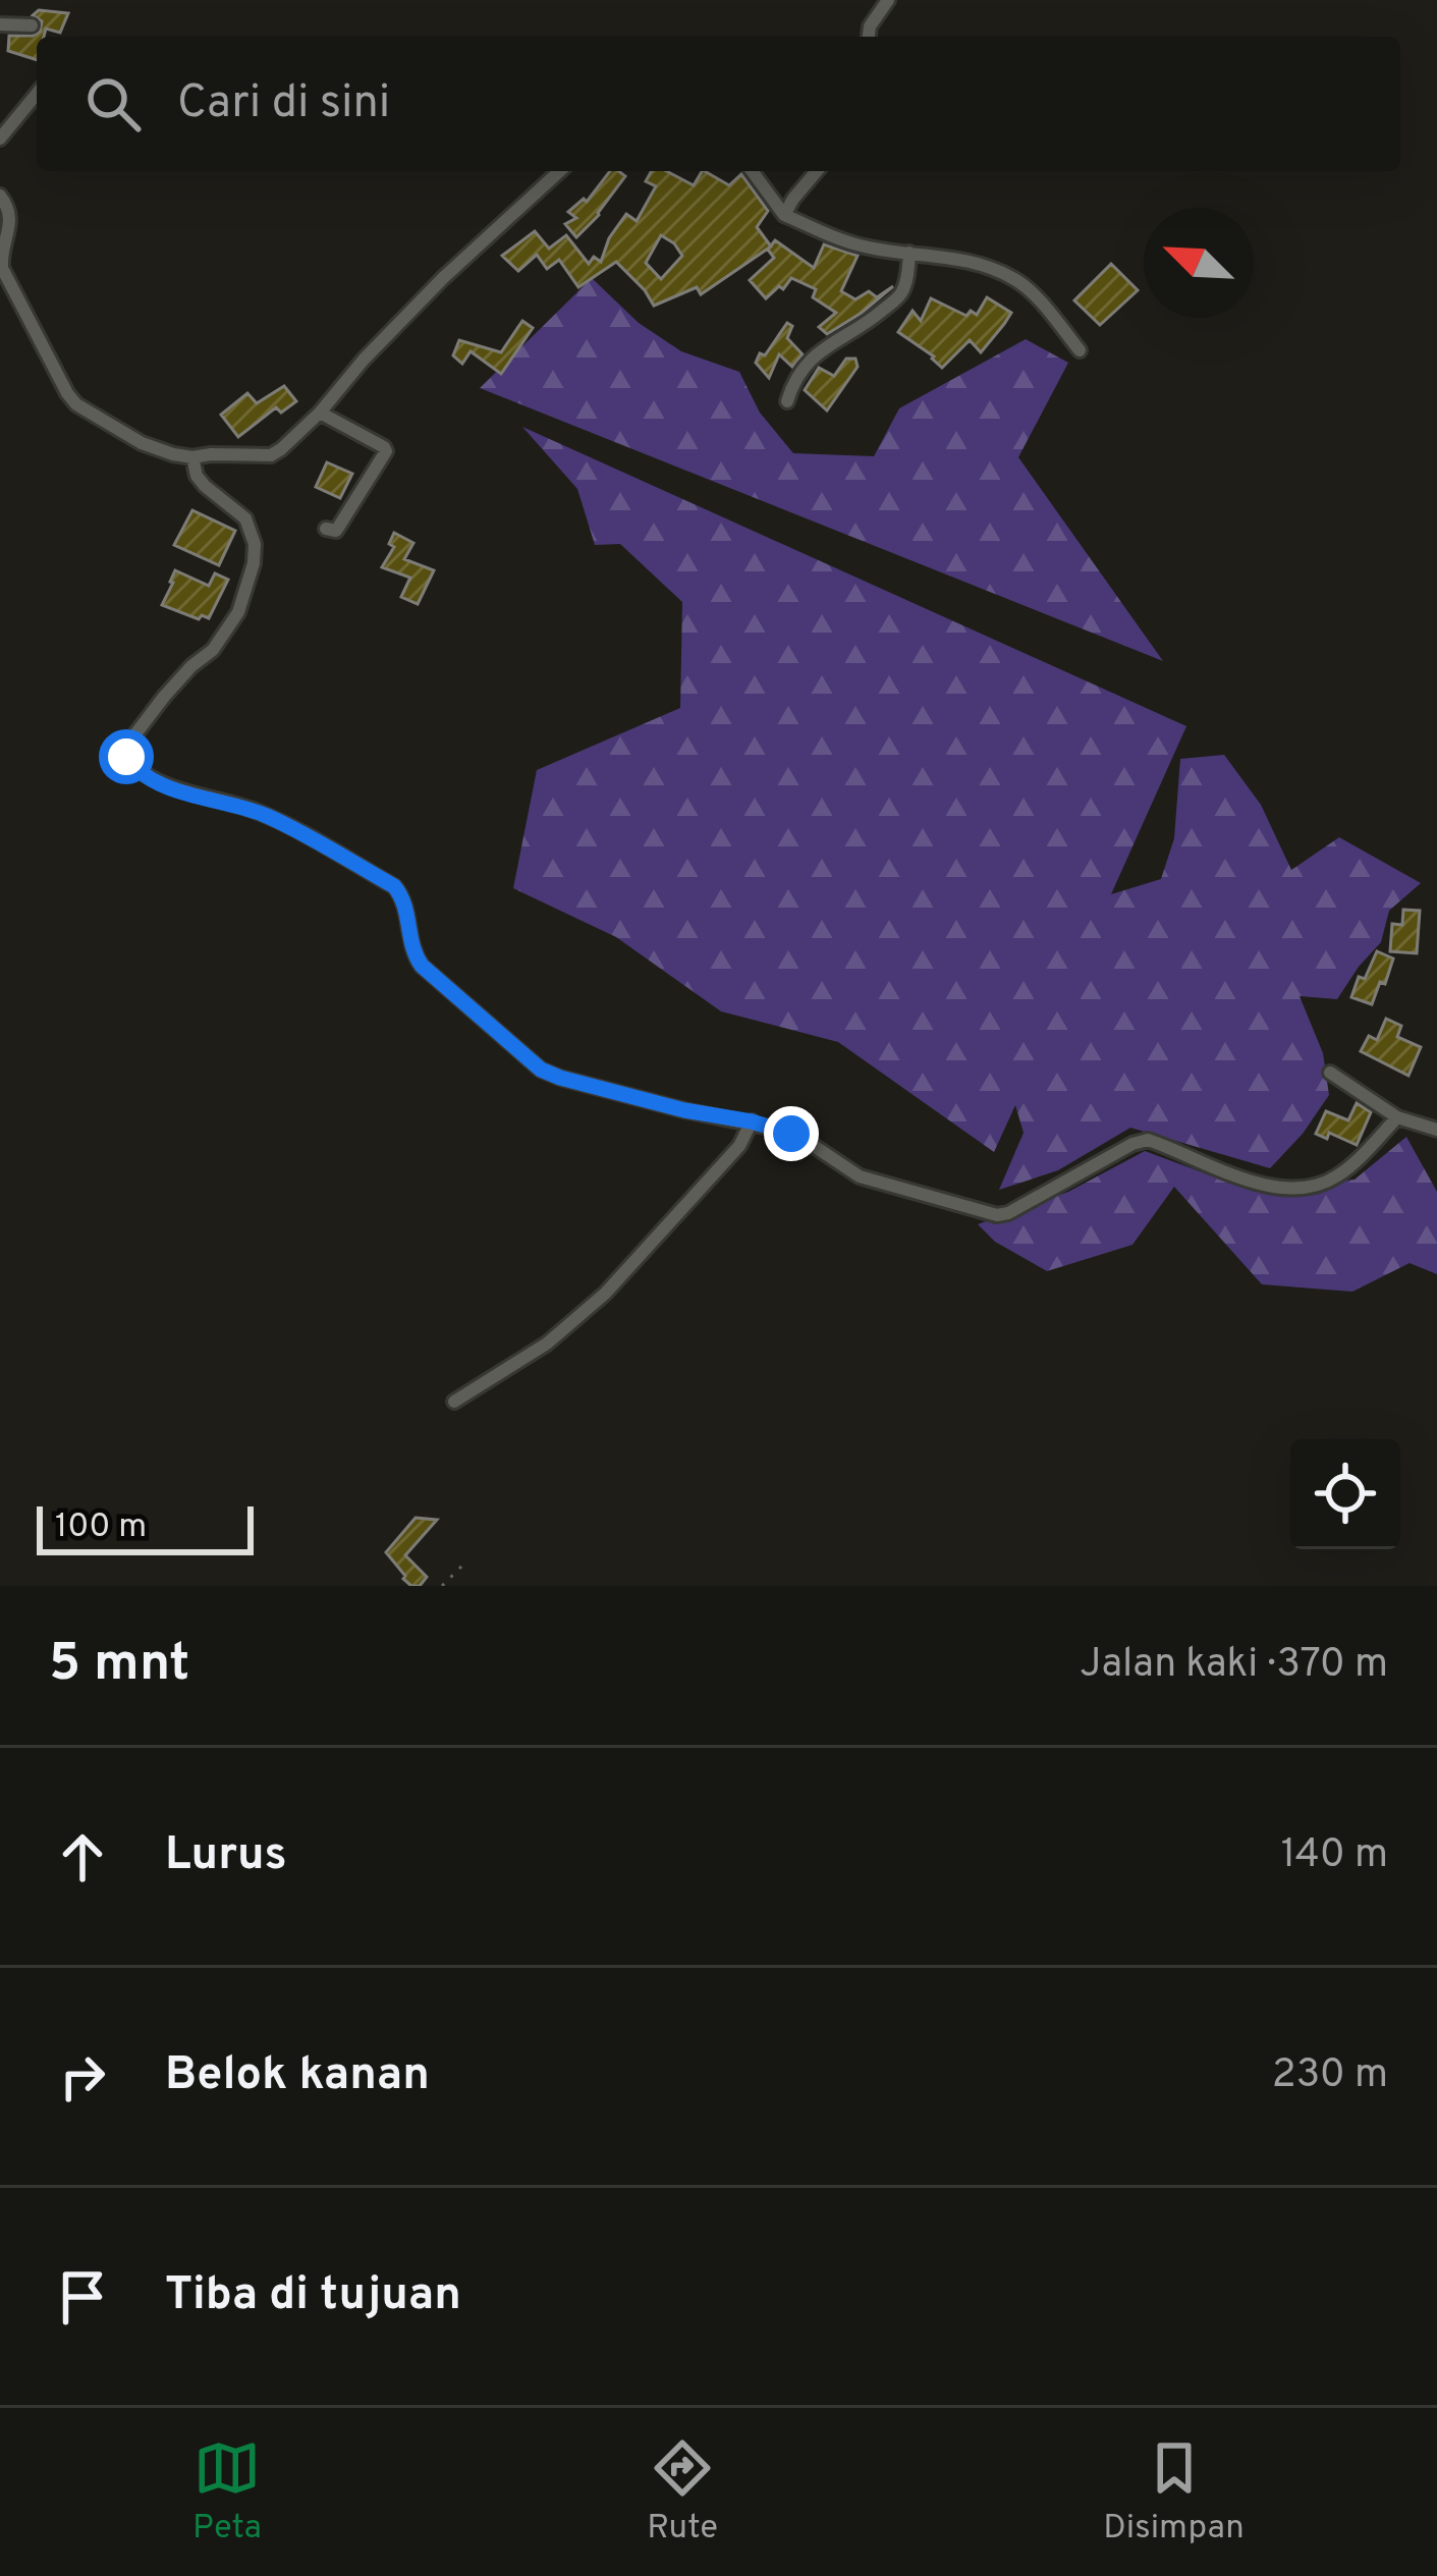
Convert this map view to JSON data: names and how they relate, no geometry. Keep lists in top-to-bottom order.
{
  "scale_bar": "100 m",
  "north": "top left",
  "page": {
    "search": "Cari di sini",
    "scale": "100 m",
    "heading": ["5 mnt", "Jalan kaki · 370 m"],
    "list": [
      ["Lurus", "140 m"],
      ["Belok kanan", "230 m"],
      "Tiba di tujuan"
    ],
    "nav": ["Peta", "Rute", "Disimpan"]
  }
}
